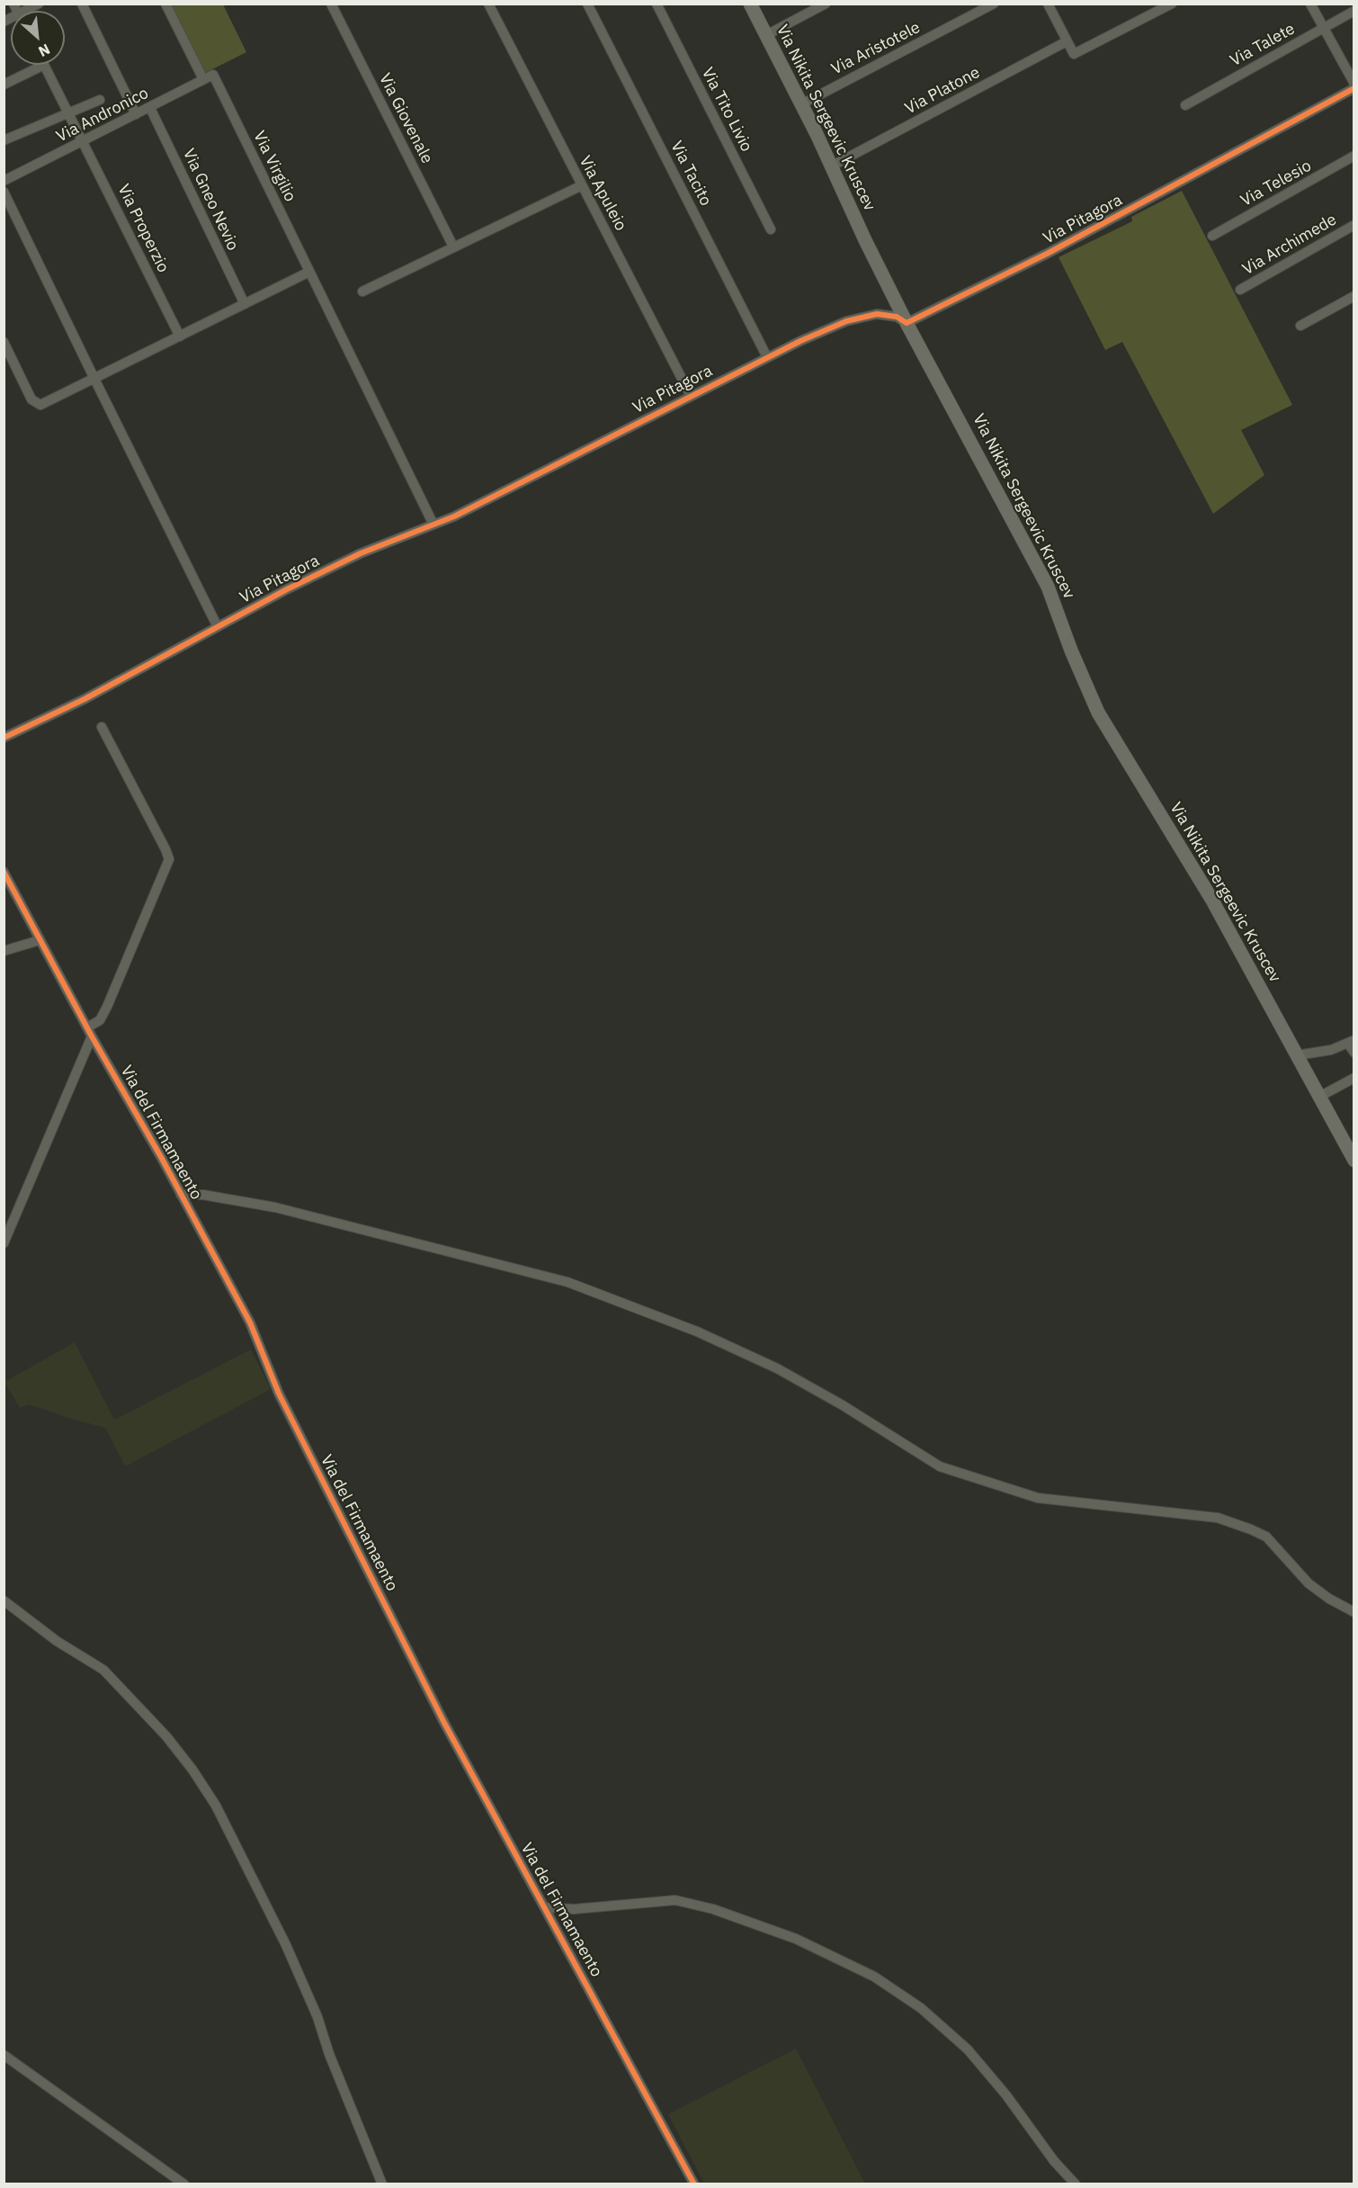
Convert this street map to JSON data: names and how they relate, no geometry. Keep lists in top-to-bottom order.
{
  "streets": {
    "main road": ["Via Nikita Sergeevic Kruscev"],
    "street": [
      "Via Talete",
      "Via Aristotele",
      "Via Platone",
      "Via Tito Livio",
      "Via Andronico",
      "Via Giovenale",
      "Via Virgilio",
      "Via Tacito",
      "Via Telesio",
      "Via Apuleio",
      "Via Gneo Nevio",
      "Via Pitagora",
      "Via Properzio",
      "Via Archimede",
      "Via del Firmamaento"
    ]
  },
  "crossings": [
    ["Via Aristotele", "Via Nikita Sergeevic Kruscev"],
    ["Via Platone", "Via Nikita Sergeevic Kruscev"],
    ["Via Andronico", "Via Virgilio"],
    ["Via Andronico", "Via Gneo Nevio"],
    ["Via Andronico", "Via Properzio"],
    ["Via Nikita Sergeevic Kruscev", "Via Pitagora"],
    ["Via Virgilio", "Via Pitagora"],
    ["Via Tacito", "Via Pitagora"],
    ["Via Apuleio", "Via Pitagora"]
  ],
  "north": "bottom right"
}
